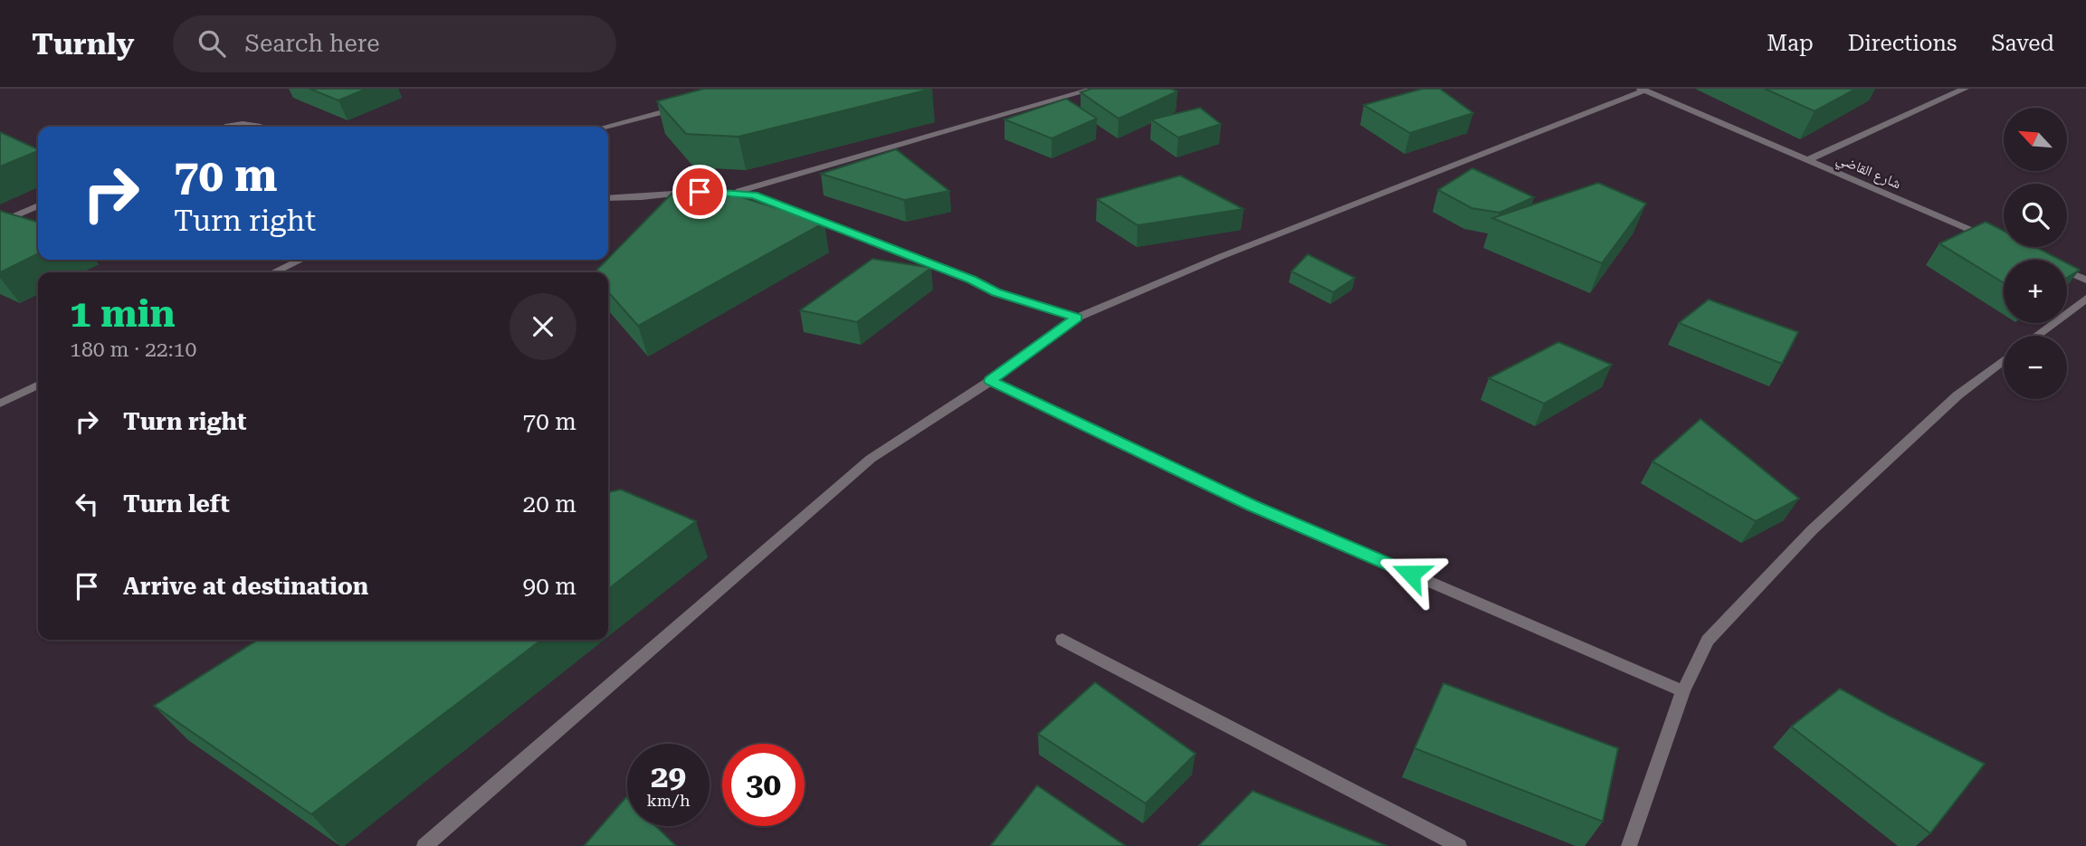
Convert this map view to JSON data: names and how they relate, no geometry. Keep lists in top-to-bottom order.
{
  "streets": {
    "street": ["شارع القاضي"]
  },
  "north": "top left",
  "page": {
    "header": "Turnly",
    "search": "Search here",
    "nav": ["Map", "Directions", "Saved"],
    "map_buttons": ["+", "−"],
    "turn": ["70 m", "Turn right"],
    "heading": ["1 min", "180 m · 22:10"],
    "list": [
      {
        "name": "Turn right",
        "value": "70 m"
      },
      {
        "name": "Turn left",
        "value": "20 m"
      },
      {
        "name": "Arrive at destination",
        "value": "90 m"
      }
    ],
    "speed": "29 km/h",
    "limit": "30"
  }
}
